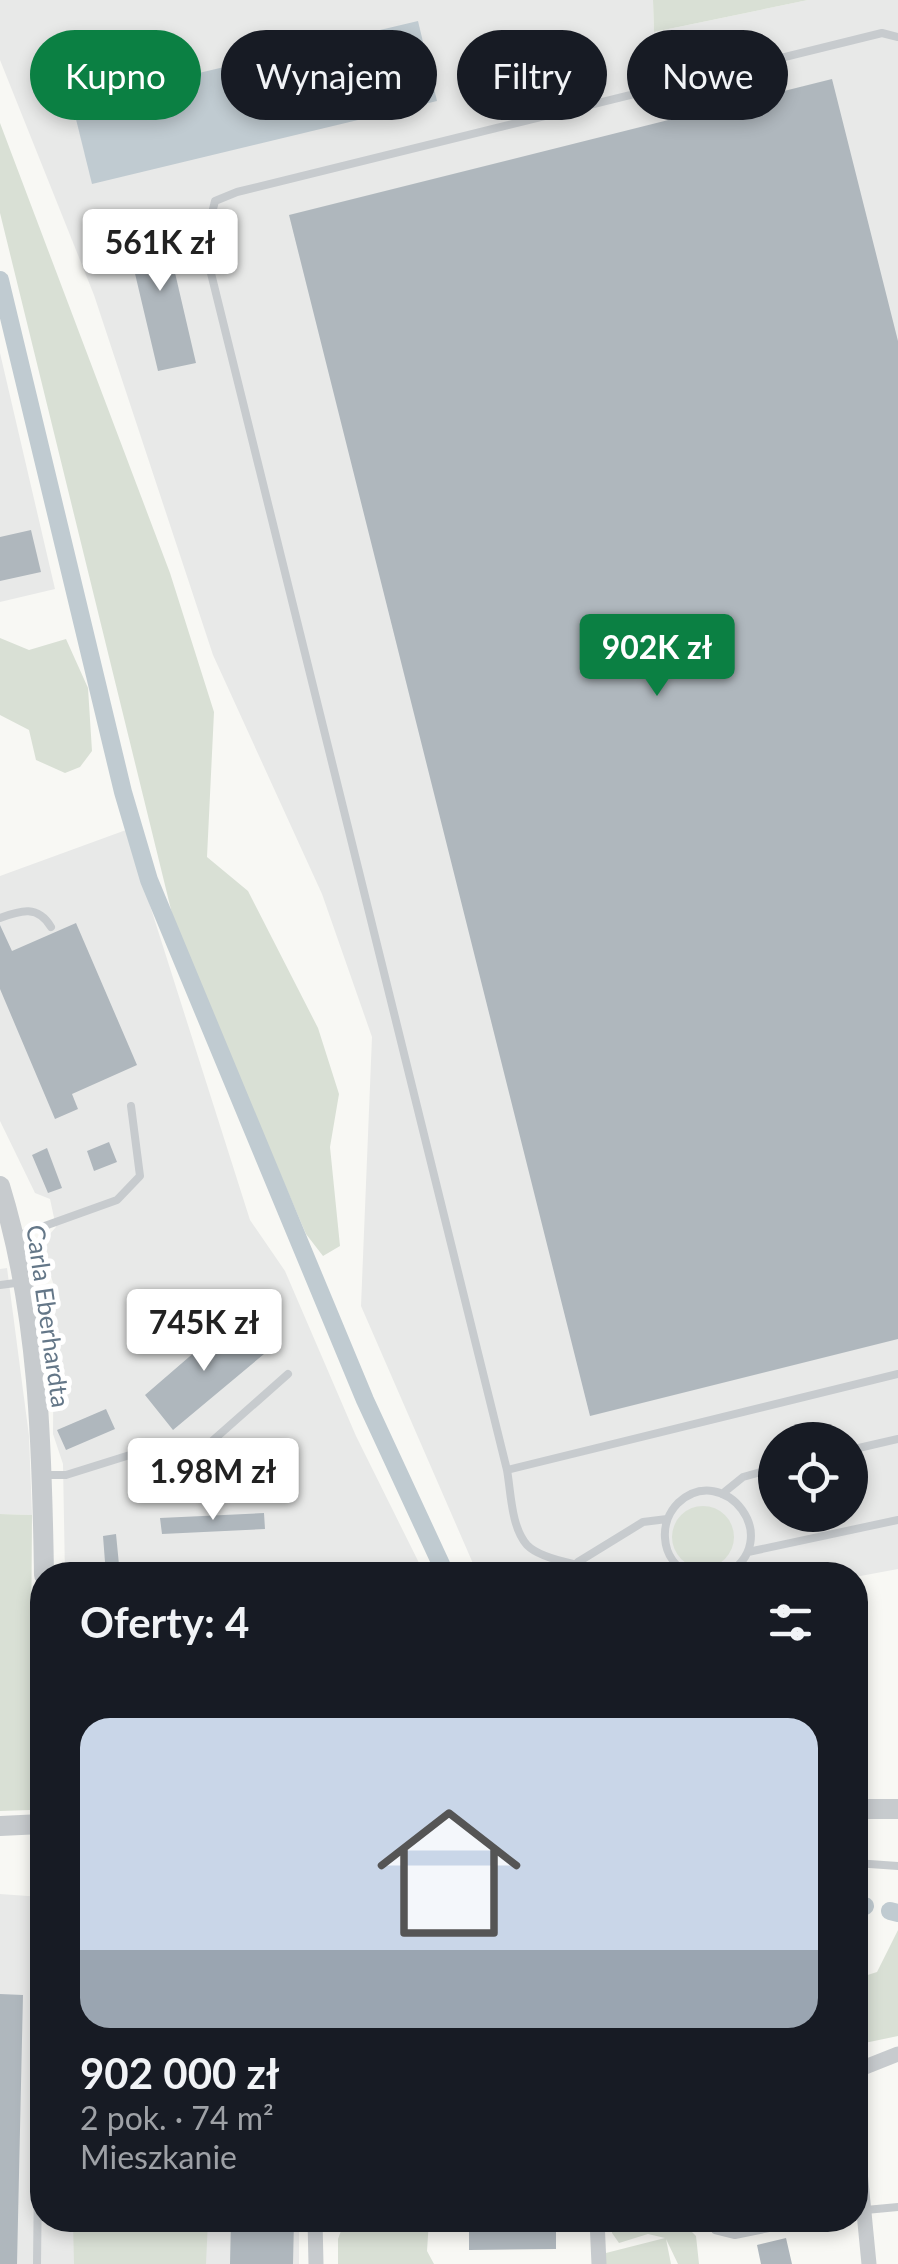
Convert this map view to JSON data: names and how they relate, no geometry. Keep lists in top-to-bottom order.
{
  "streets": {
    "street": ["Carla Eberhardta"]
  },
  "page": {
    "chip": [
      "Kupno",
      "Wynajem",
      "Filtry",
      "Nowe"
    ],
    "price": [
      "561K zł",
      "902K zł",
      "745K zł",
      "1.98M zł"
    ],
    "heading": "Oferty: 4",
    "list": [
      {
        "name": "902 000 zł",
        "note": "2 pok. · 74 m² · Mieszkanie"
      }
    ]
  }
}
